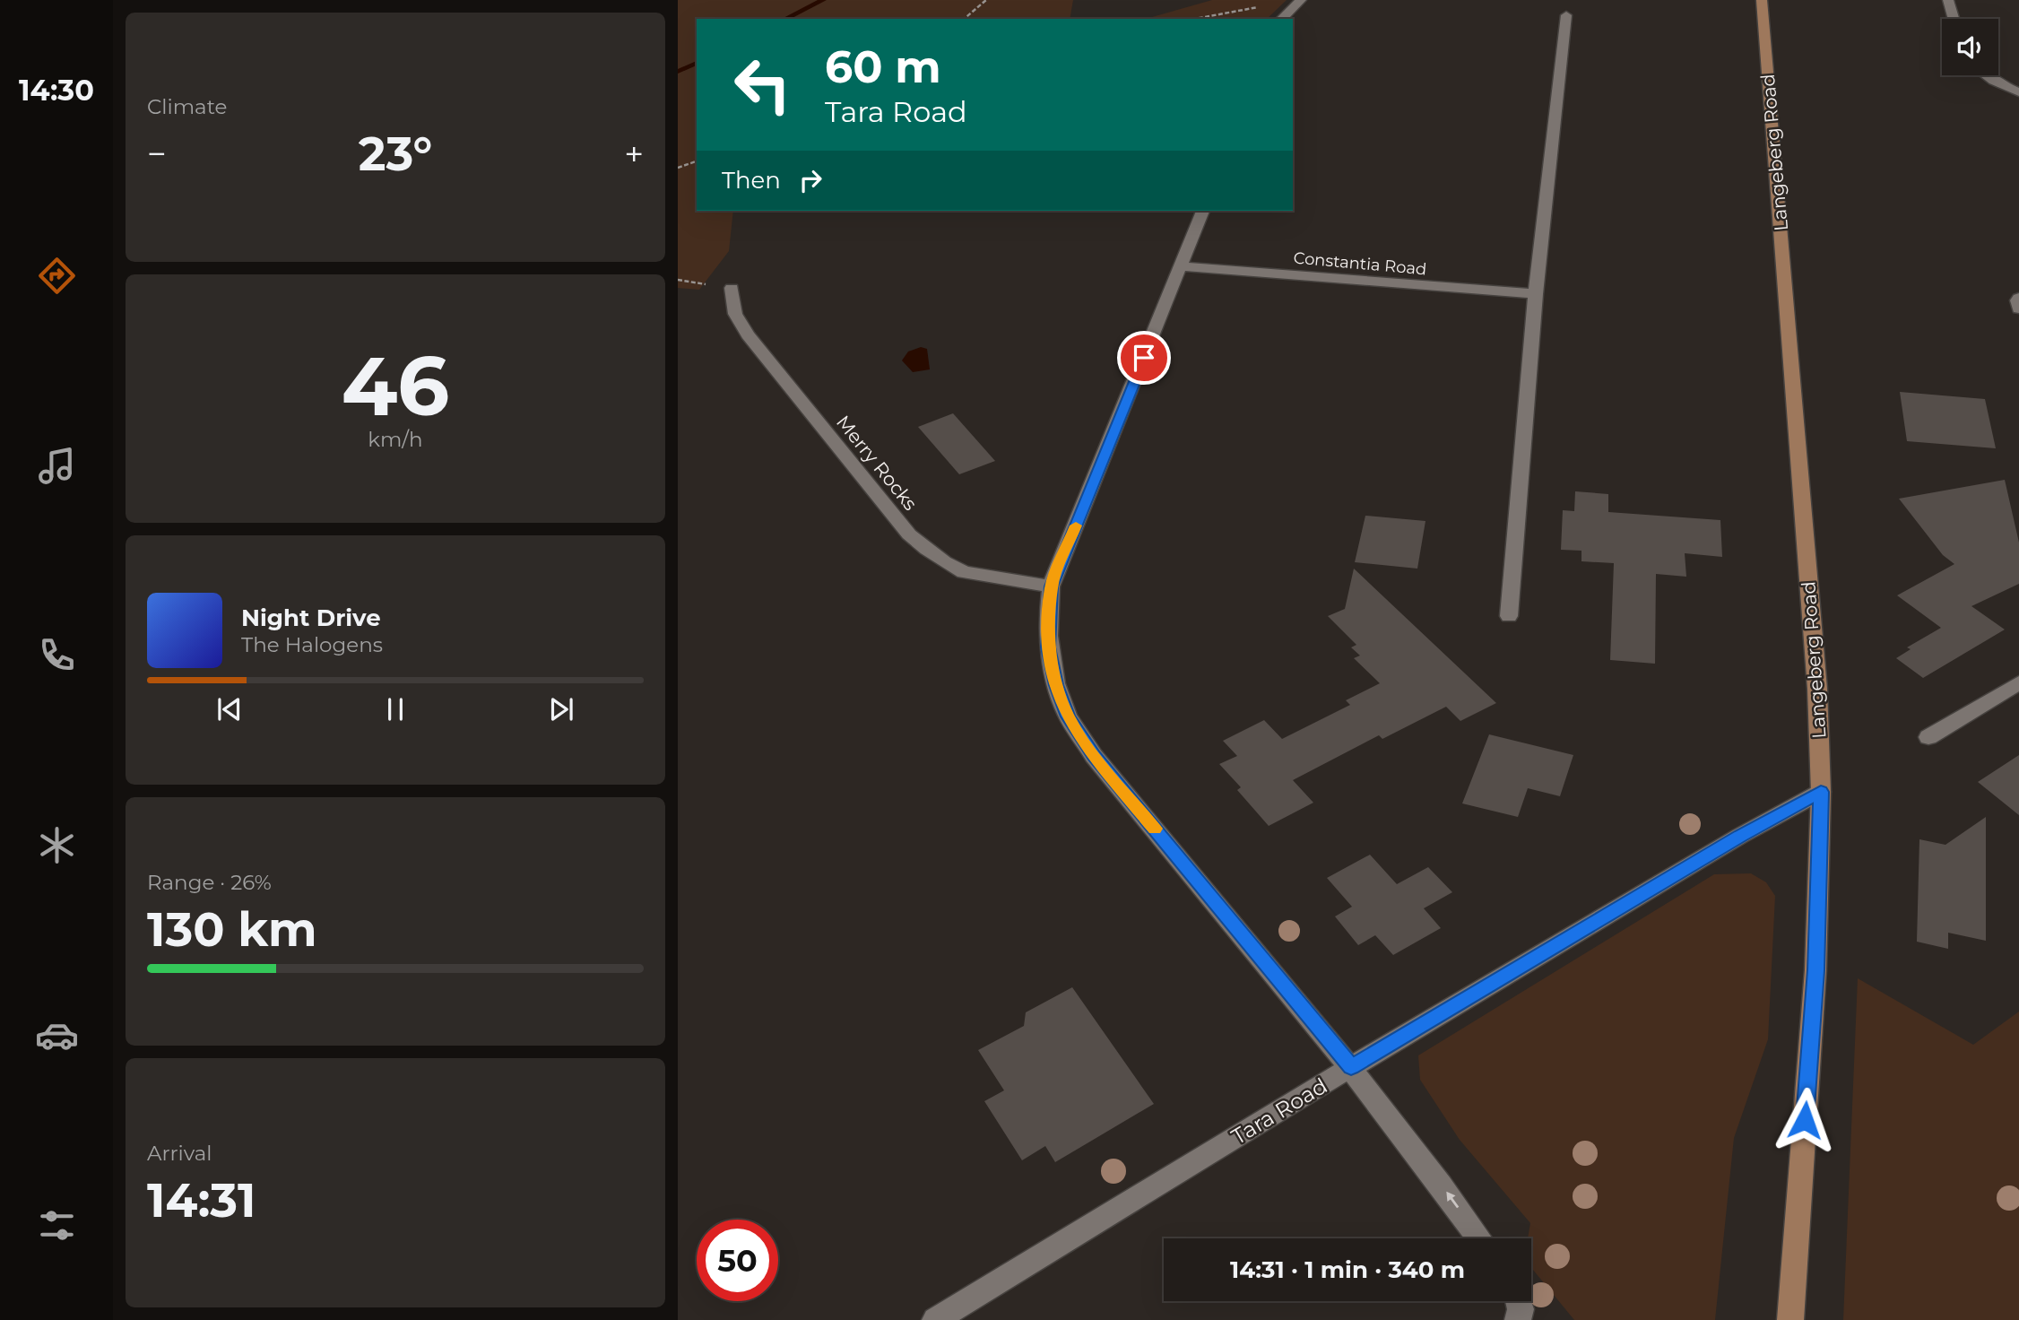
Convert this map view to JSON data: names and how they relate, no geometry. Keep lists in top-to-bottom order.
{
  "streets": {
    "main road": ["Langeberg Road"],
    "street": ["Constantia Road", "Merry Rocks", "Tara Road"]
  },
  "crossings": [
    ["Langeberg Road", "Tara Road"]
  ],
  "page": {
    "tabs": "14:30",
    "tile": [
      "Climate",
      ["46", "km/h"],
      ["Range · 26%", "130 km"],
      ["Arrival", "14:31"]
    ],
    "turn": ["60 m", "Tara Road"],
    "heat": ["−", "23°", "+"],
    "then": "Then",
    "song": ["Night Drive", "The Halogens"],
    "limit": "50",
    "trip": "14:31 · 1 min · 340 m"
  }
}
